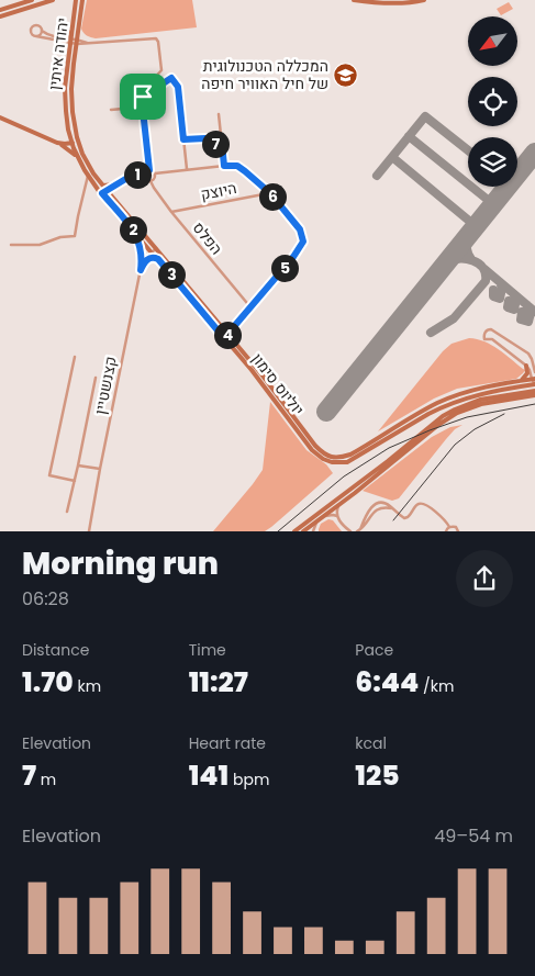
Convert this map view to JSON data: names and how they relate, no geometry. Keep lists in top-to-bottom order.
{
  "streets": {
    "street": [
      "יהודה איתין",
      "היוצק",
      "הפלס",
      "יוליוס סימון",
      "קצנשטיין"
    ]
  },
  "crossings": [
    ["יהודה איתין", "יוליוס סימון"],
    ["היוצק", "הפלס"],
    ["יוליוס סימון", "קצנשטיין"]
  ],
  "places": {
    "school or university": ["המכללה הטכנולוגית של חיל האוויר חיפה"]
  },
  "north": "bottom left",
  "page": {
    "pins": [
      "7",
      "1",
      "6",
      "2",
      "5",
      "3",
      "4"
    ],
    "heading": ["Morning run", "06:28"],
    "stats": [
      ["Distance", "1.70 km"],
      ["Time", "11:27"],
      ["Pace", "6:44 /km"],
      ["Elevation", "7 m"],
      ["Heart rate", "141 bpm"],
      ["kcal", "125"]
    ],
    "chart": ["Elevation", "49–54 m"]
  }
}
